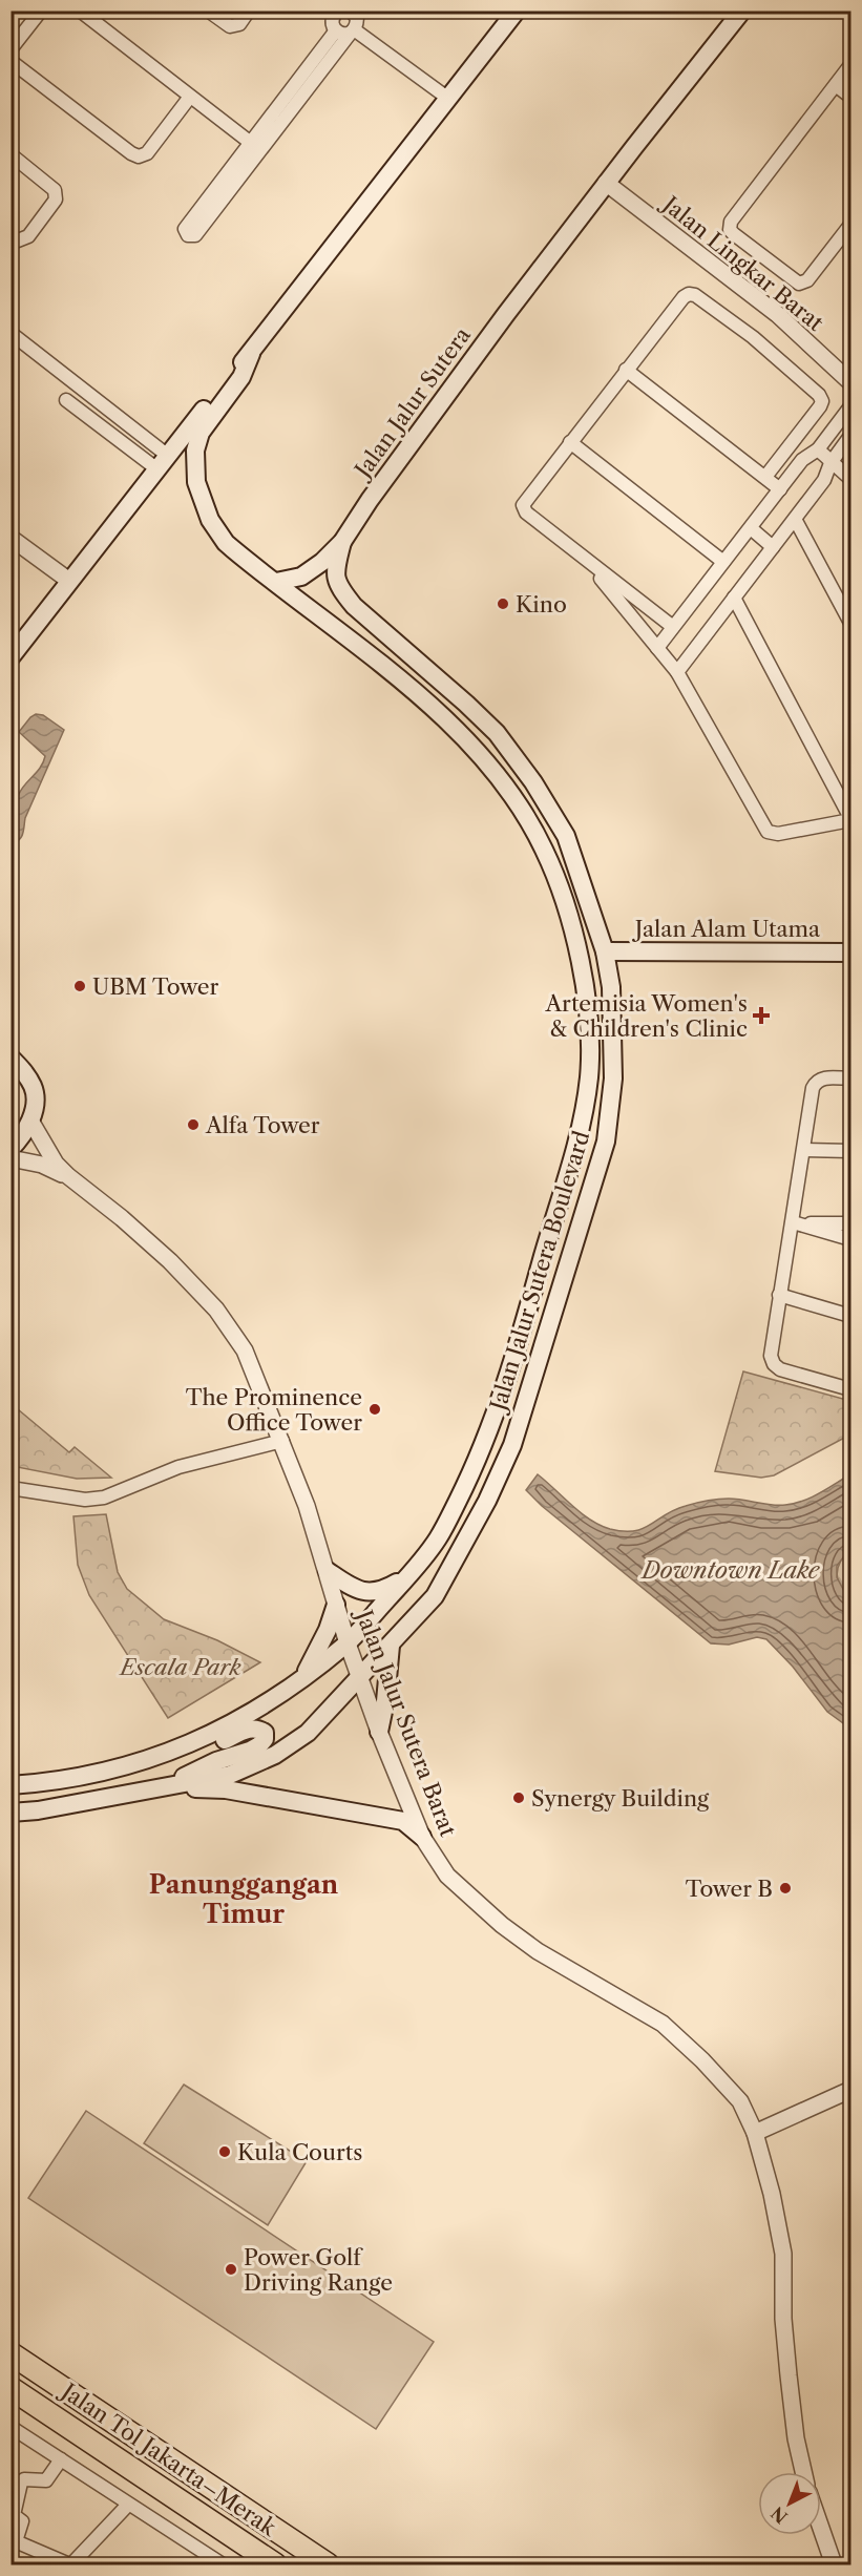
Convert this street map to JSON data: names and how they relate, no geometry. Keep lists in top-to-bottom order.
{
  "streets": {
    "highway": ["Jalan Tol Jakarta–Merak"],
    "main road": ["Jalan Jalur Sutera", "Jalan Alam Utama", "Jalan Jalur Sutera Boulevard"],
    "street": ["Jalan Lingkar Barat", "Jalan Jalur Sutera Barat"]
  },
  "crossings": [
    ["Jalan Lingkar Barat", "Jalan Jalur Sutera"],
    ["Jalan Jalur Sutera", "Jalan Jalur Sutera Boulevard"],
    ["Jalan Alam Utama", "Jalan Jalur Sutera Boulevard"],
    ["Jalan Jalur Sutera Boulevard", "Jalan Jalur Sutera Barat"]
  ],
  "districts": ["Panunggangan Timur"],
  "water": ["Downtown Lake"],
  "parks": ["Escala Park"],
  "places": {
    "other": [
      "Kino",
      "UBM Tower",
      "Alfa Tower",
      "The Prominence Office Tower",
      "Synergy Building",
      "Tower B",
      "Kula Courts",
      "Power Golf Driving Range"
    ],
    "health": ["Artemisia Women's & Children's Clinic"]
  },
  "north": "bottom left"
}
